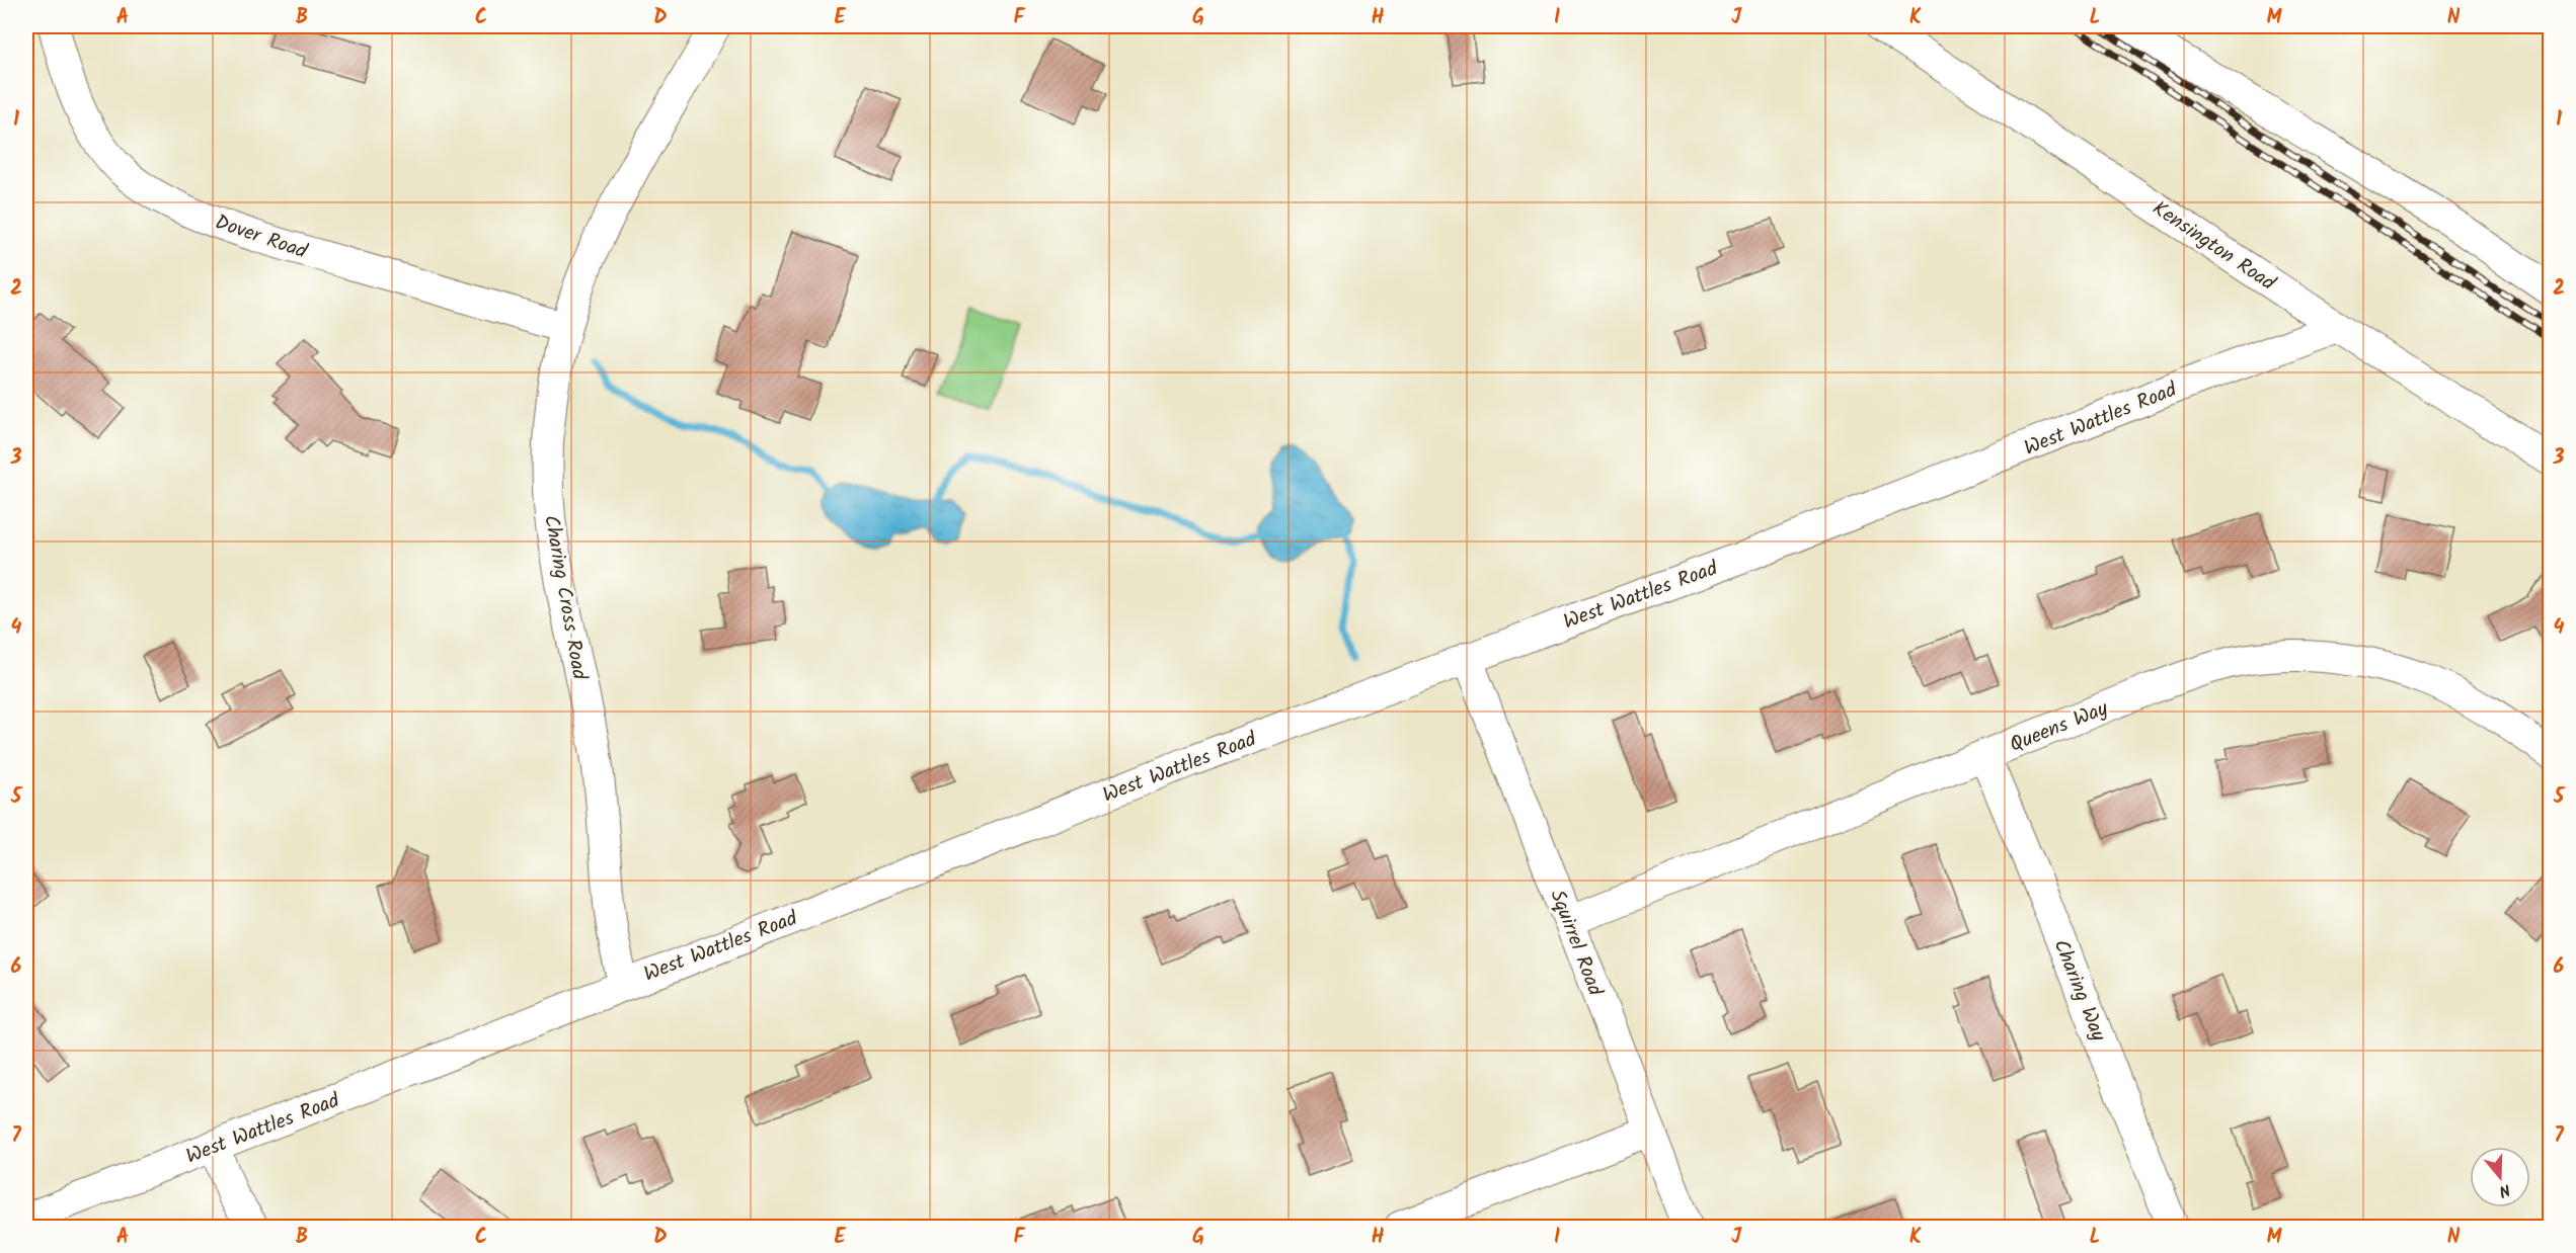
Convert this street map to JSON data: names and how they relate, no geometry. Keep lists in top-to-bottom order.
{
  "streets": {
    "street": [
      "Dover Road",
      "Kensington Road",
      "West Wattles Road",
      "Charing Cross Road",
      "Queens Way",
      "Squirrel Road",
      "Charing Way"
    ]
  },
  "crossings": [
    ["Dover Road", "Charing Cross Road"],
    ["Kensington Road", "West Wattles Road"],
    ["West Wattles Road", "Charing Cross Road"],
    ["West Wattles Road", "Squirrel Road"],
    ["Queens Way", "Squirrel Road"],
    ["Queens Way", "Charing Way"]
  ],
  "north": "bottom",
  "grid": {
    "columns": [
      "A",
      "B",
      "C",
      "D",
      "E",
      "F",
      "G",
      "H",
      "I",
      "J",
      "K",
      "L",
      "M",
      "N"
    ],
    "rows": [
      "1",
      "2",
      "3",
      "4",
      "5",
      "6",
      "7"
    ]
  }
}
